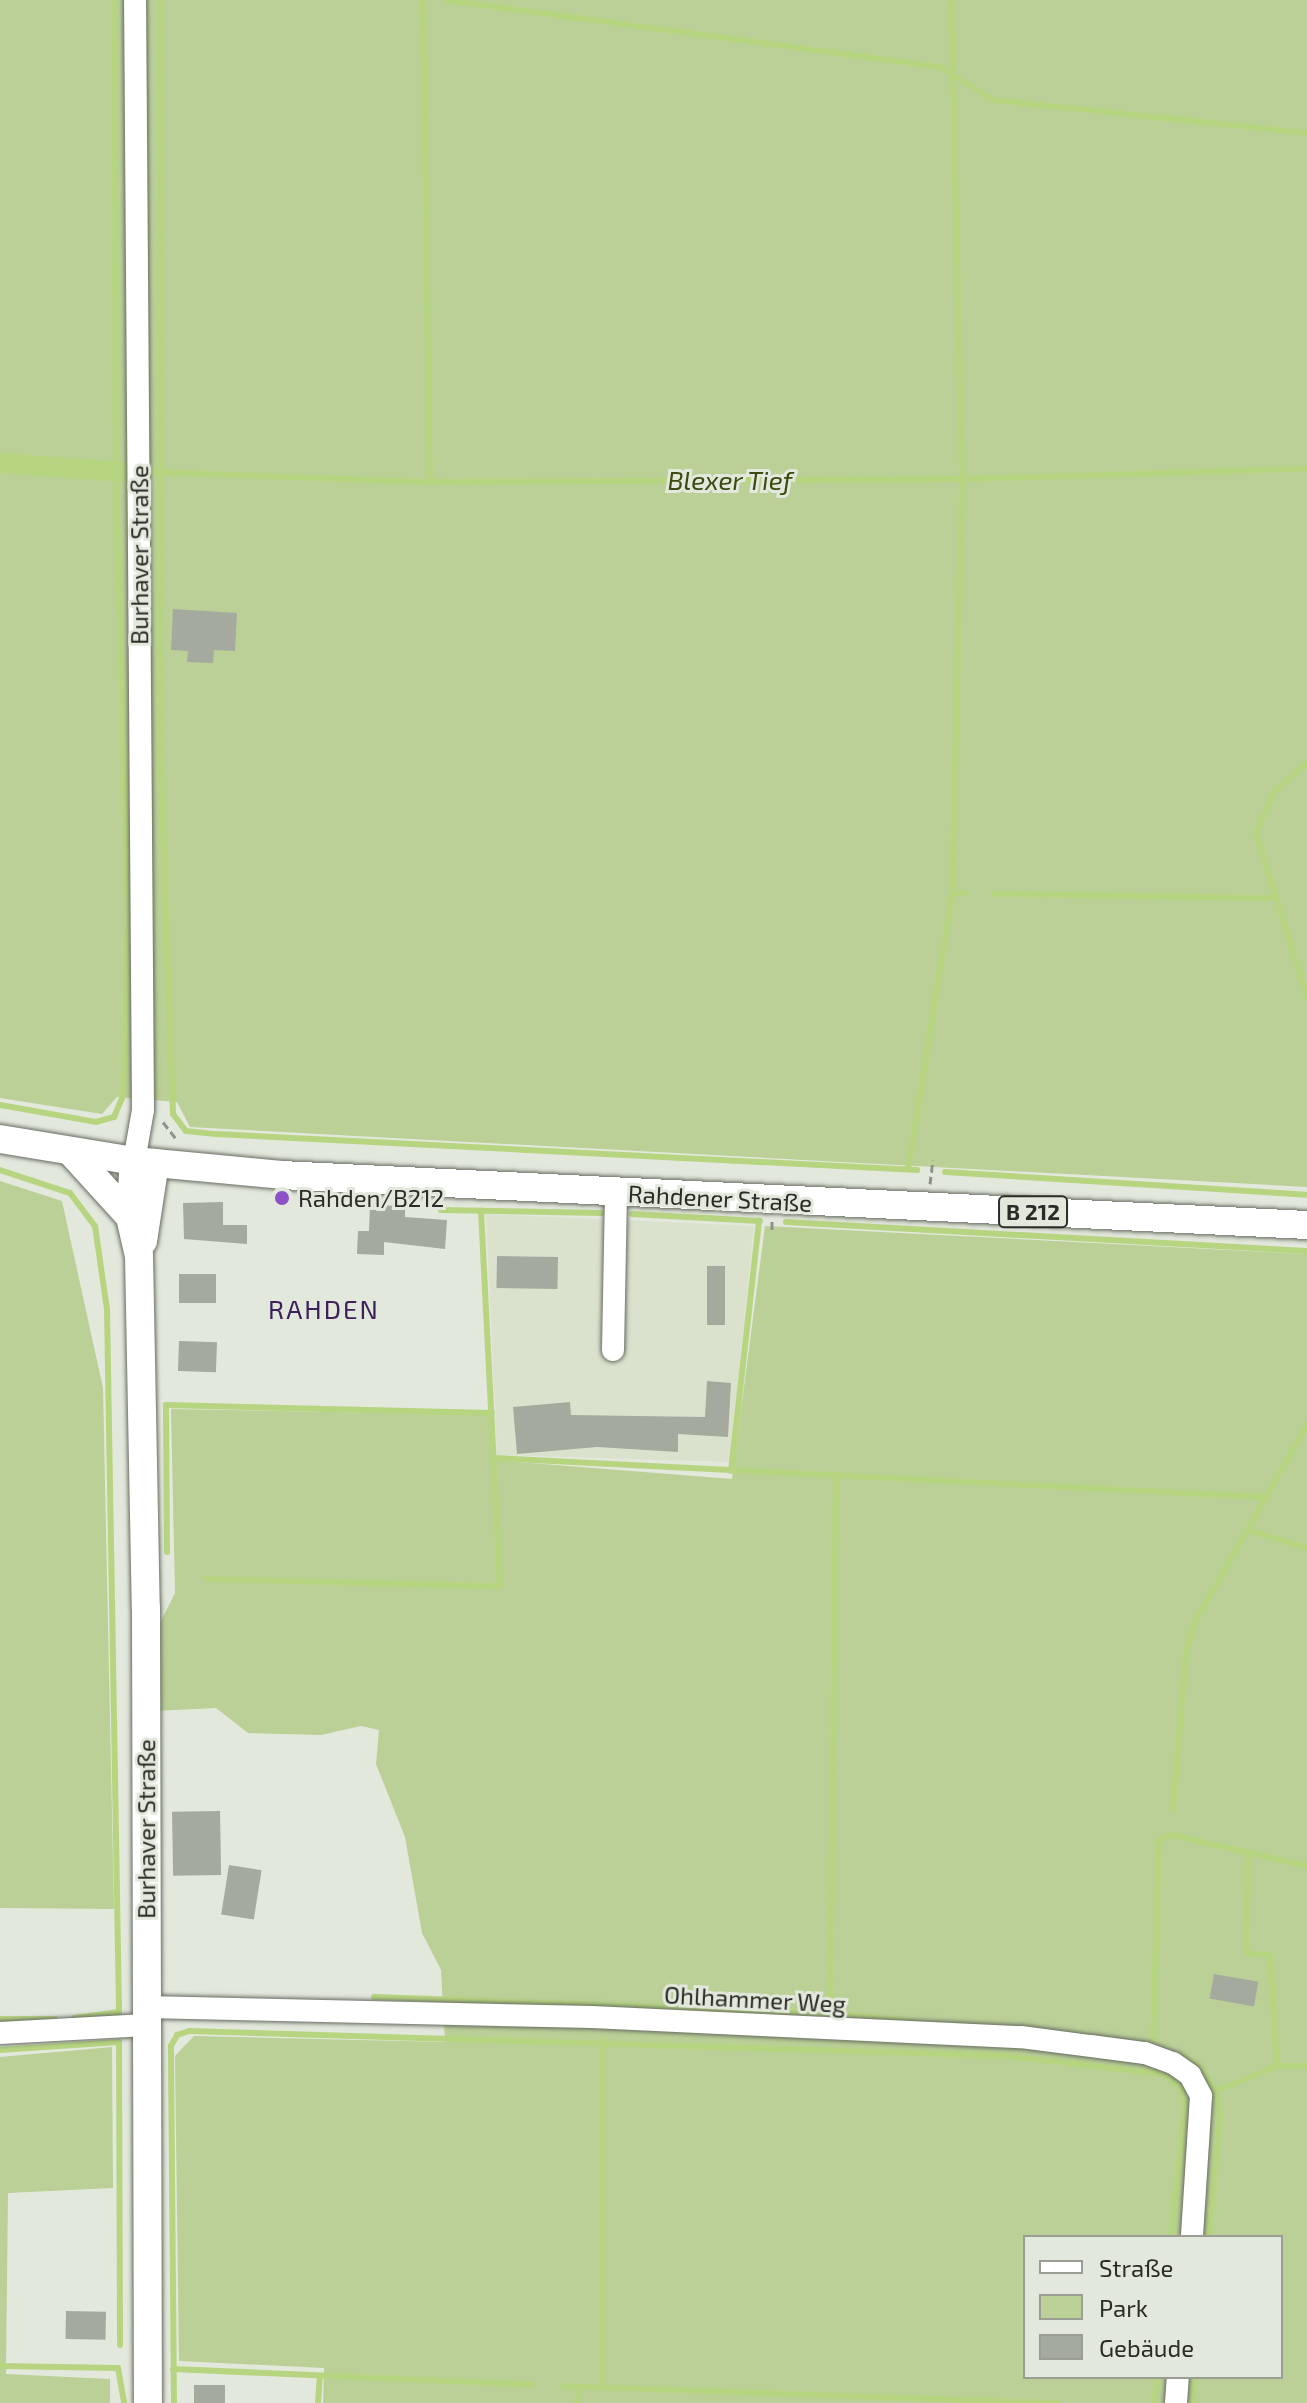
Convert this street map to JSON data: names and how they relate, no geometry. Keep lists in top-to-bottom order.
{
  "streets": {
    "main road": ["Burhaver Straße", "Rahdener Straße", "B 212"],
    "street": ["Ohlhammer Weg"]
  },
  "crossings": [
    ["Burhaver Straße", "Rahdener Straße"],
    ["Burhaver Straße", "B 212"],
    ["Burhaver Straße", "Ohlhammer Weg"],
    ["Rahdener Straße", "B 212"]
  ],
  "districts": ["RAHDEN"],
  "water": ["Blexer Tief"],
  "places": ["Rahden/B212"],
  "legend": ["Straße", "Park", "Gebäude"]
}
